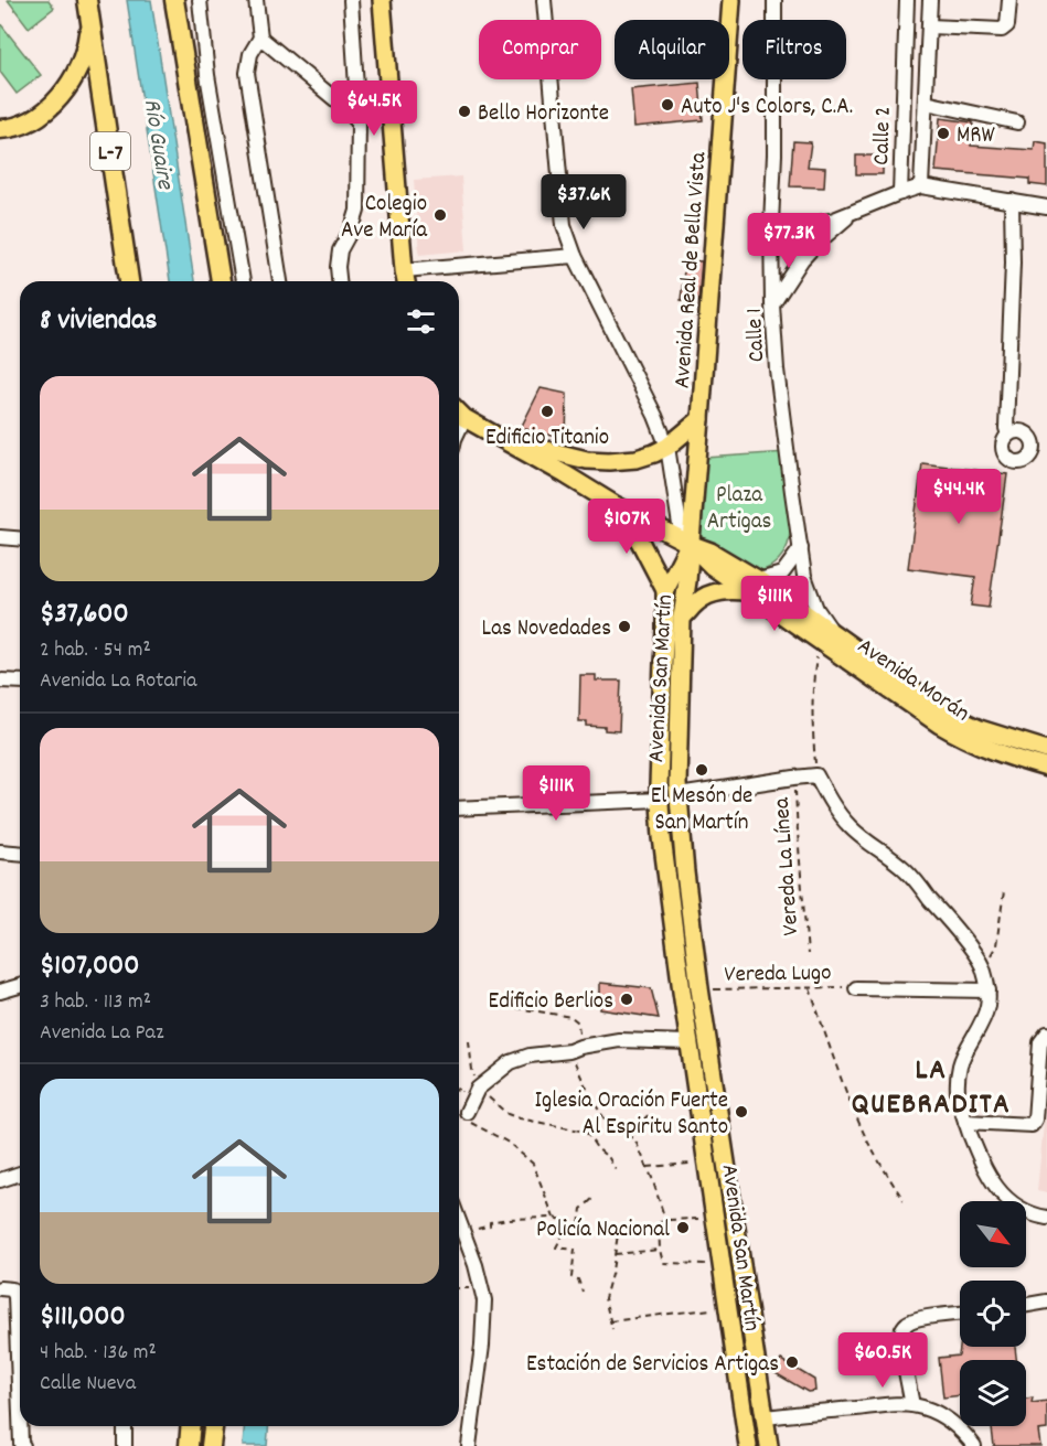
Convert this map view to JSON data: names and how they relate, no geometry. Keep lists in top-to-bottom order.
{
  "streets": {
    "highway": ["L-7"],
    "main road": ["Avenida Real de Bella Vista", "Avenida San Martín", "Avenida Morán"],
    "street": ["Calle 2", "Calle 1"],
    "path": ["Vereda La Línea", "Vereda Lugo"]
  },
  "crossings": [
    ["Avenida Real de Bella Vista", "Avenida San Martín"],
    ["Avenida Real de Bella Vista", "Avenida Morán"],
    ["Calle 1", "Avenida Morán"],
    ["Avenida San Martín", "Avenida Morán"],
    ["Avenida San Martín", "Vereda Lugo"]
  ],
  "districts": ["LA QUEBRADITA"],
  "water": ["Río Guaire"],
  "parks": ["Plaza Artigas"],
  "places": [
    "Auto J's Colors, C.A.",
    "Bello Horizonte",
    "MRW",
    "Colegio Ave María",
    "Edificio Titanio",
    "Las Novedades",
    "El Mesón de San Martín",
    "Edificio Berlios",
    "Iglesia Oración Fuerte Al Espiritu Santo",
    "Policía Nacional",
    "Estación de Servicios Artigas"
  ],
  "north": "bottom right",
  "page": {
    "chip": ["Comprar", "Alquilar", "Filtros"],
    "price": [
      "$64.5K",
      "$37.6K",
      "$77.3K",
      "$44.4K",
      "$107K",
      "$111K",
      "$111K",
      "$60.5K"
    ],
    "heading": "8 viviendas",
    "list": [
      {
        "name": "$37,600",
        "note": "2 hab. · 54 m² · Avenida La Rotaria"
      },
      {
        "name": "$107,000",
        "note": "3 hab. · 113 m² · Avenida La Paz"
      },
      {
        "name": "$111,000",
        "note": "4 hab. · 136 m² · Calle Nueva"
      }
    ]
  }
}
